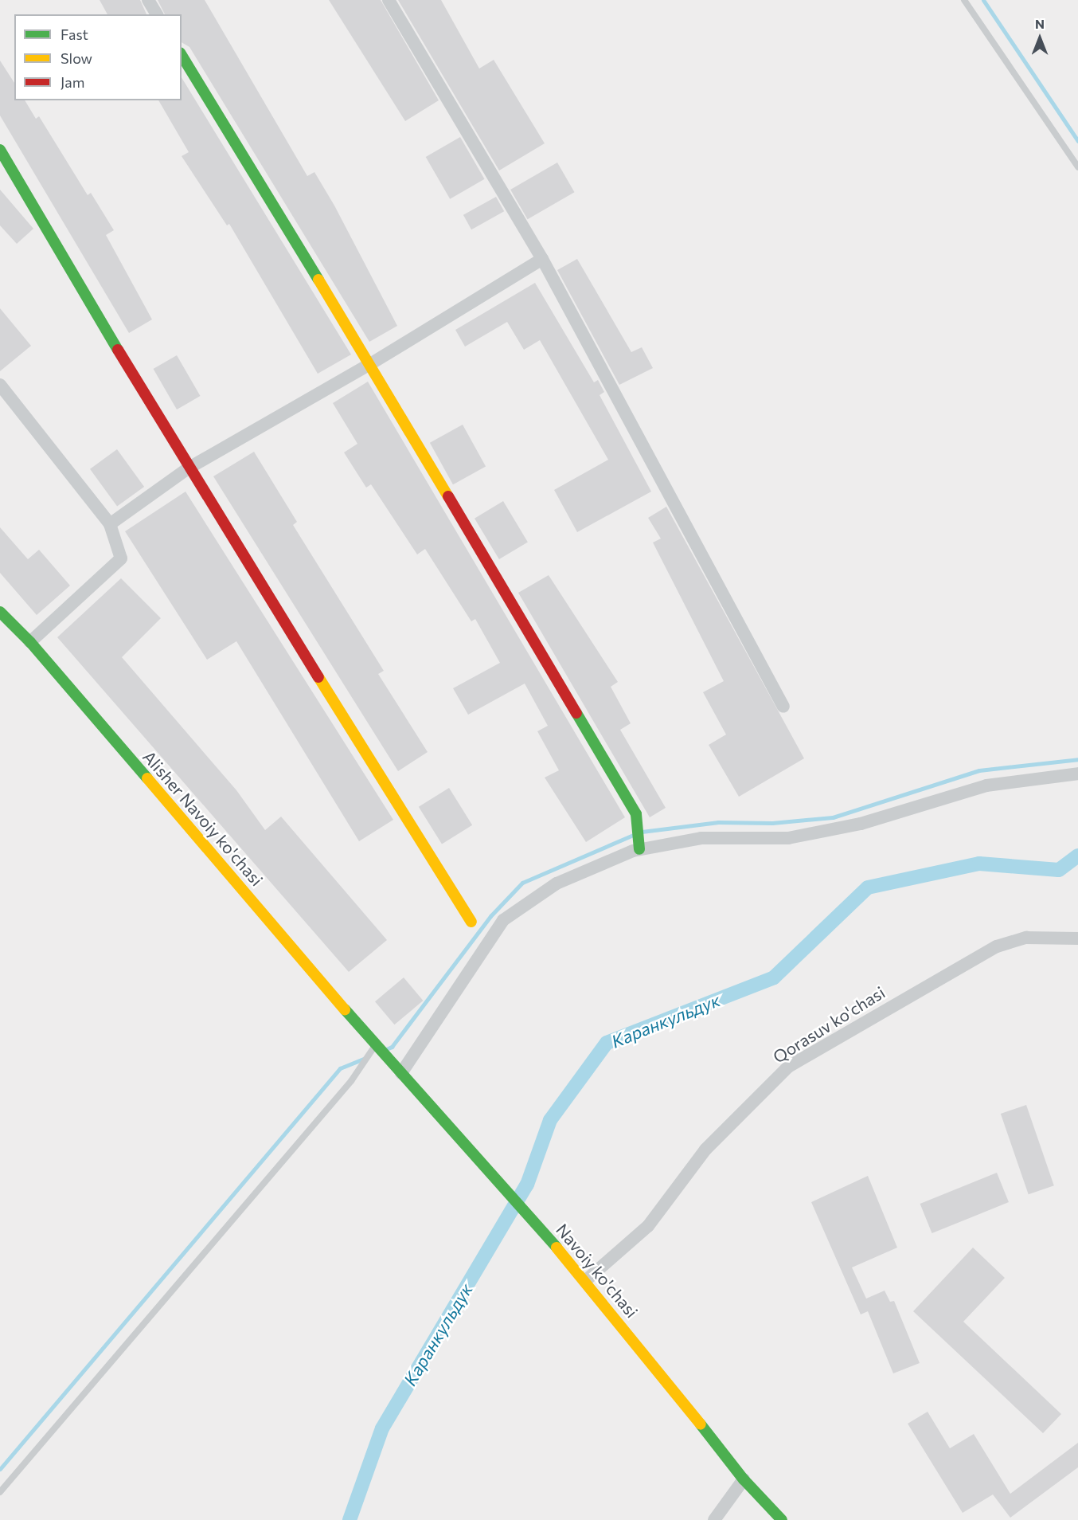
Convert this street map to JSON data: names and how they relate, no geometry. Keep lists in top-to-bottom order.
{
  "streets": {
    "street": ["Alisher Navoiy ko'chasi", "Qorasuv ko'chasi", "Navoiy ko'chasi"]
  },
  "crossings": [
    ["Alisher Navoiy ko'chasi", "Navoiy ko'chasi"],
    ["Qorasuv ko'chasi", "Navoiy ko'chasi"]
  ],
  "water": ["Каранкульдук"],
  "legend": ["Fast", "Slow", "Jam"],
  "north": "top"
}
